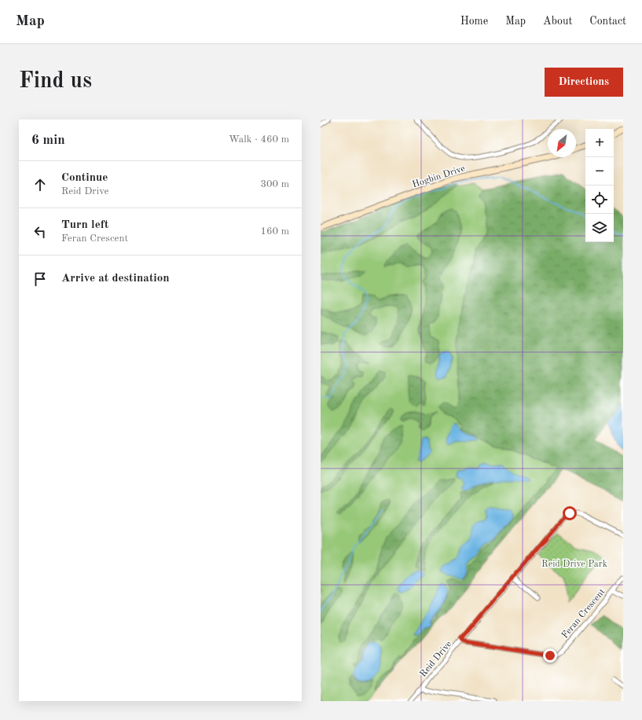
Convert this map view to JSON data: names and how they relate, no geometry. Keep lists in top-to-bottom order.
{
  "streets": {
    "main road": ["Hogbin Drive"],
    "street": ["Feran Crescent", "Reid Drive"]
  },
  "crossings": [
    ["Feran Crescent", "Reid Drive"]
  ],
  "parks": ["Reid Drive Park"],
  "north": "bottom left",
  "page": {
    "header": "Map",
    "nav": [
      "Home",
      "Map",
      "About",
      "Contact"
    ],
    "buttons": "Directions",
    "title": "Find us",
    "heading": ["6 min", "Walk · 460 m"],
    "map_buttons": ["+", "−"],
    "list": [
      ["Continue", "Reid Drive", "300 m"],
      ["Turn left", "Feran Crescent", "160 m"],
      "Arrive at destination"
    ]
  }
}
